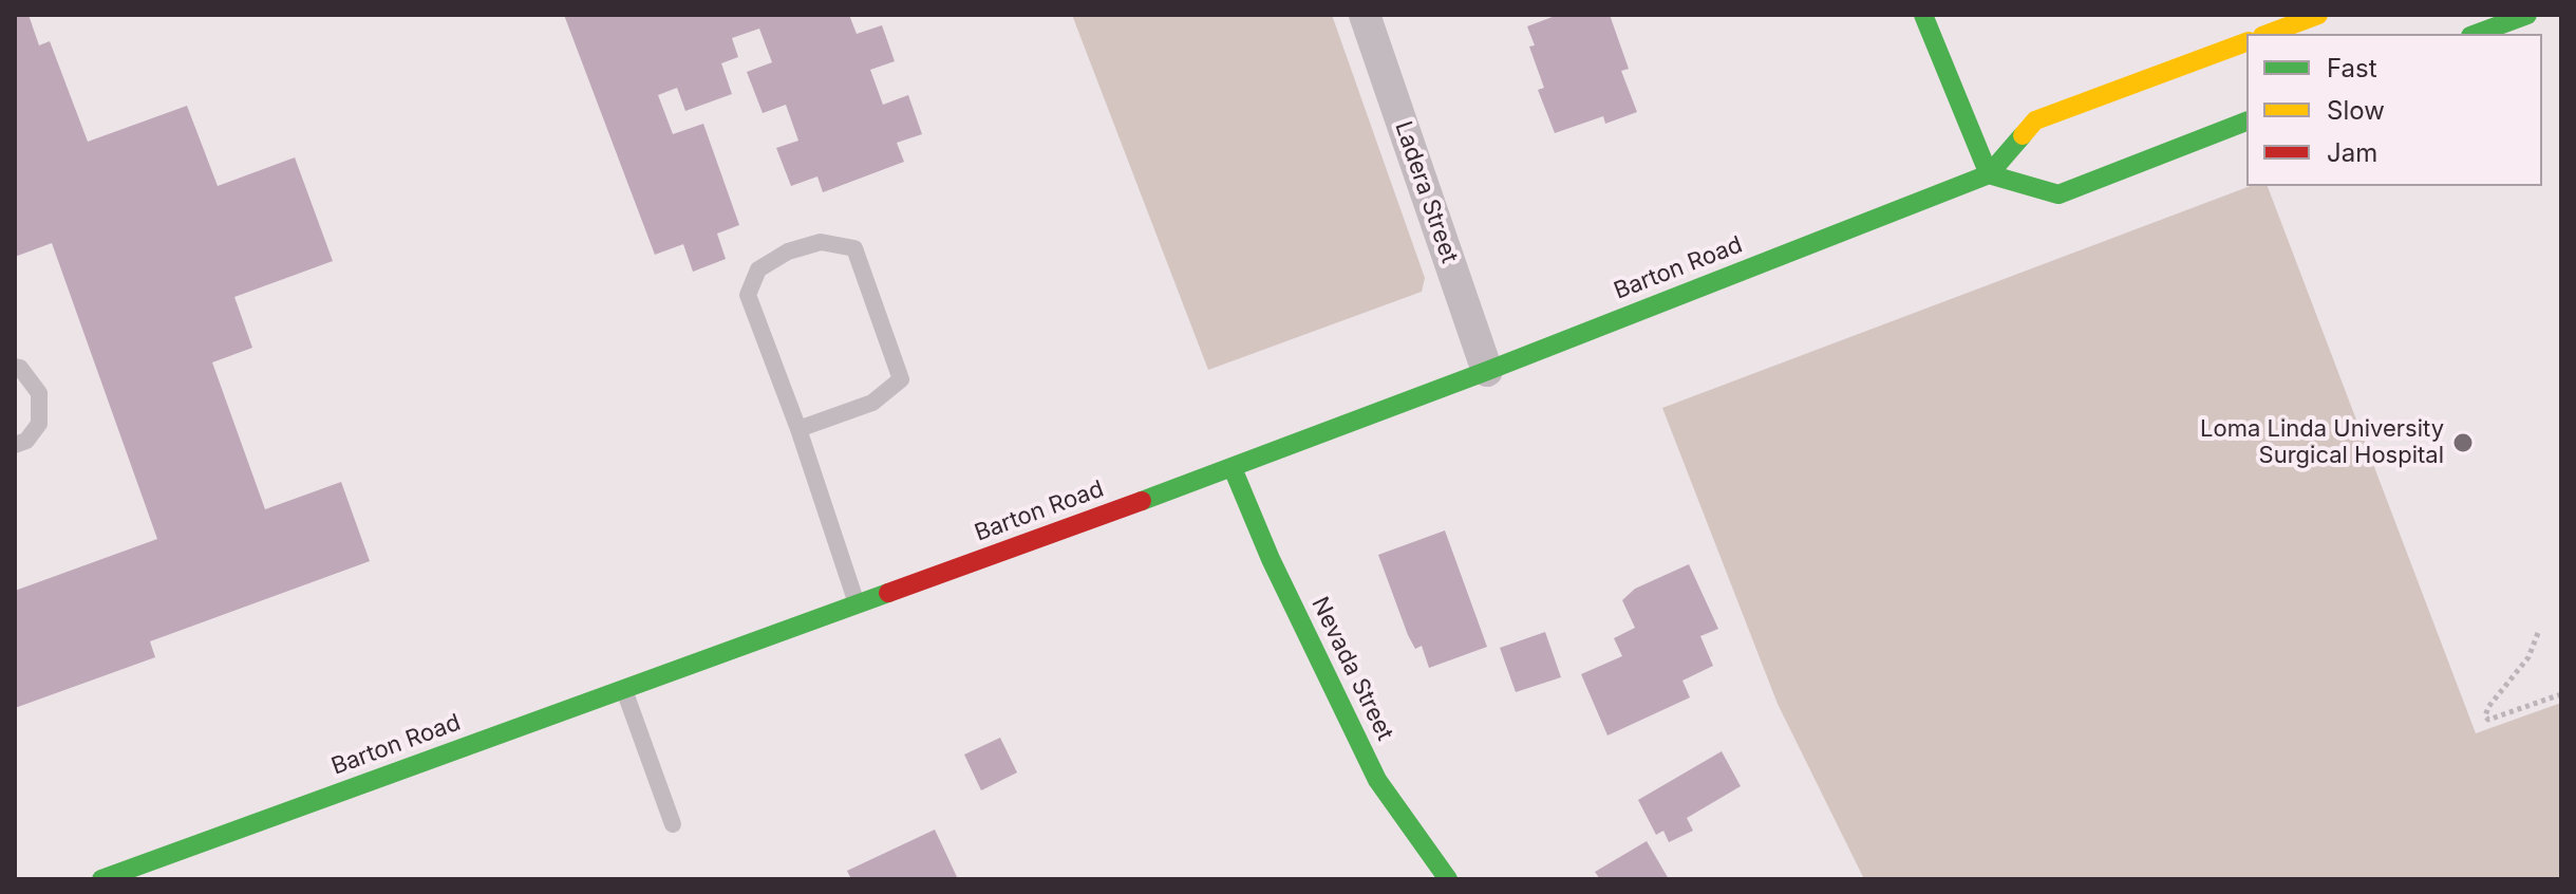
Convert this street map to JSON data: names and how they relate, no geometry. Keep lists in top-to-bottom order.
{
  "streets": {
    "main road": ["Barton Road", "Nevada Street"],
    "street": ["Ladera Street"]
  },
  "crossings": [
    ["Ladera Street", "Barton Road"],
    ["Barton Road", "Nevada Street"]
  ],
  "places": ["Loma Linda University Surgical Hospital"],
  "legend": ["Fast", "Slow", "Jam"]
}
